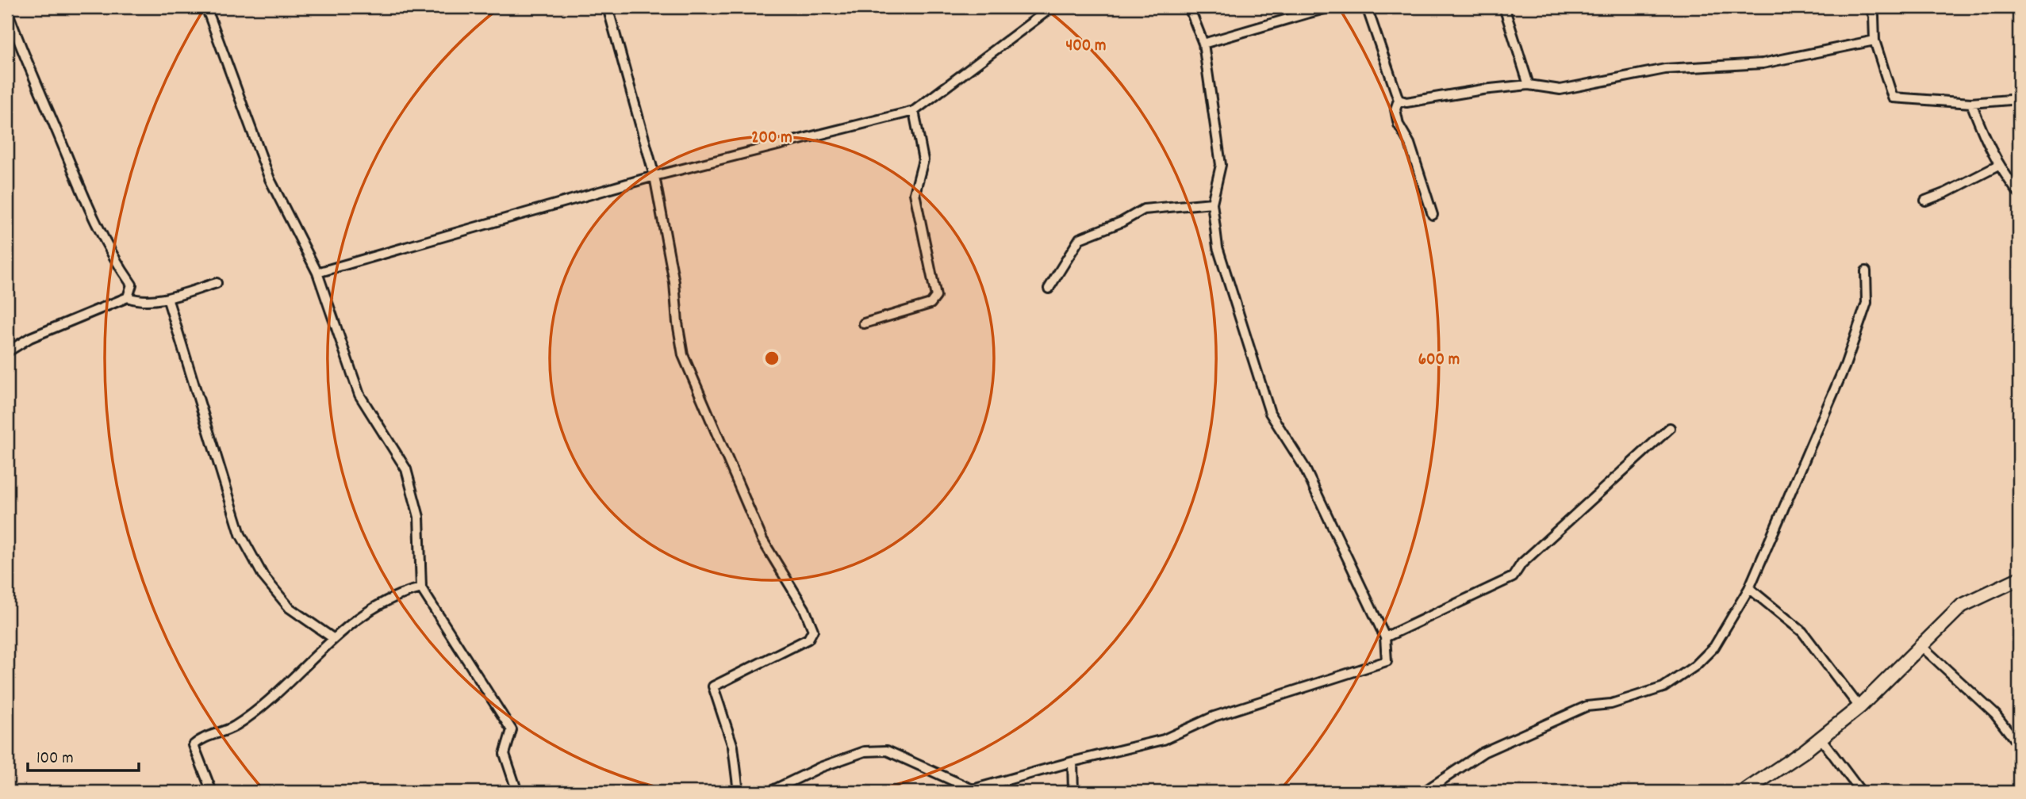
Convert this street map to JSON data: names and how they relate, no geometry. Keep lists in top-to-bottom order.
{
  "scale_bar": "100 m",
  "rings": ["400 m", "200 m", "600 m"]
}
